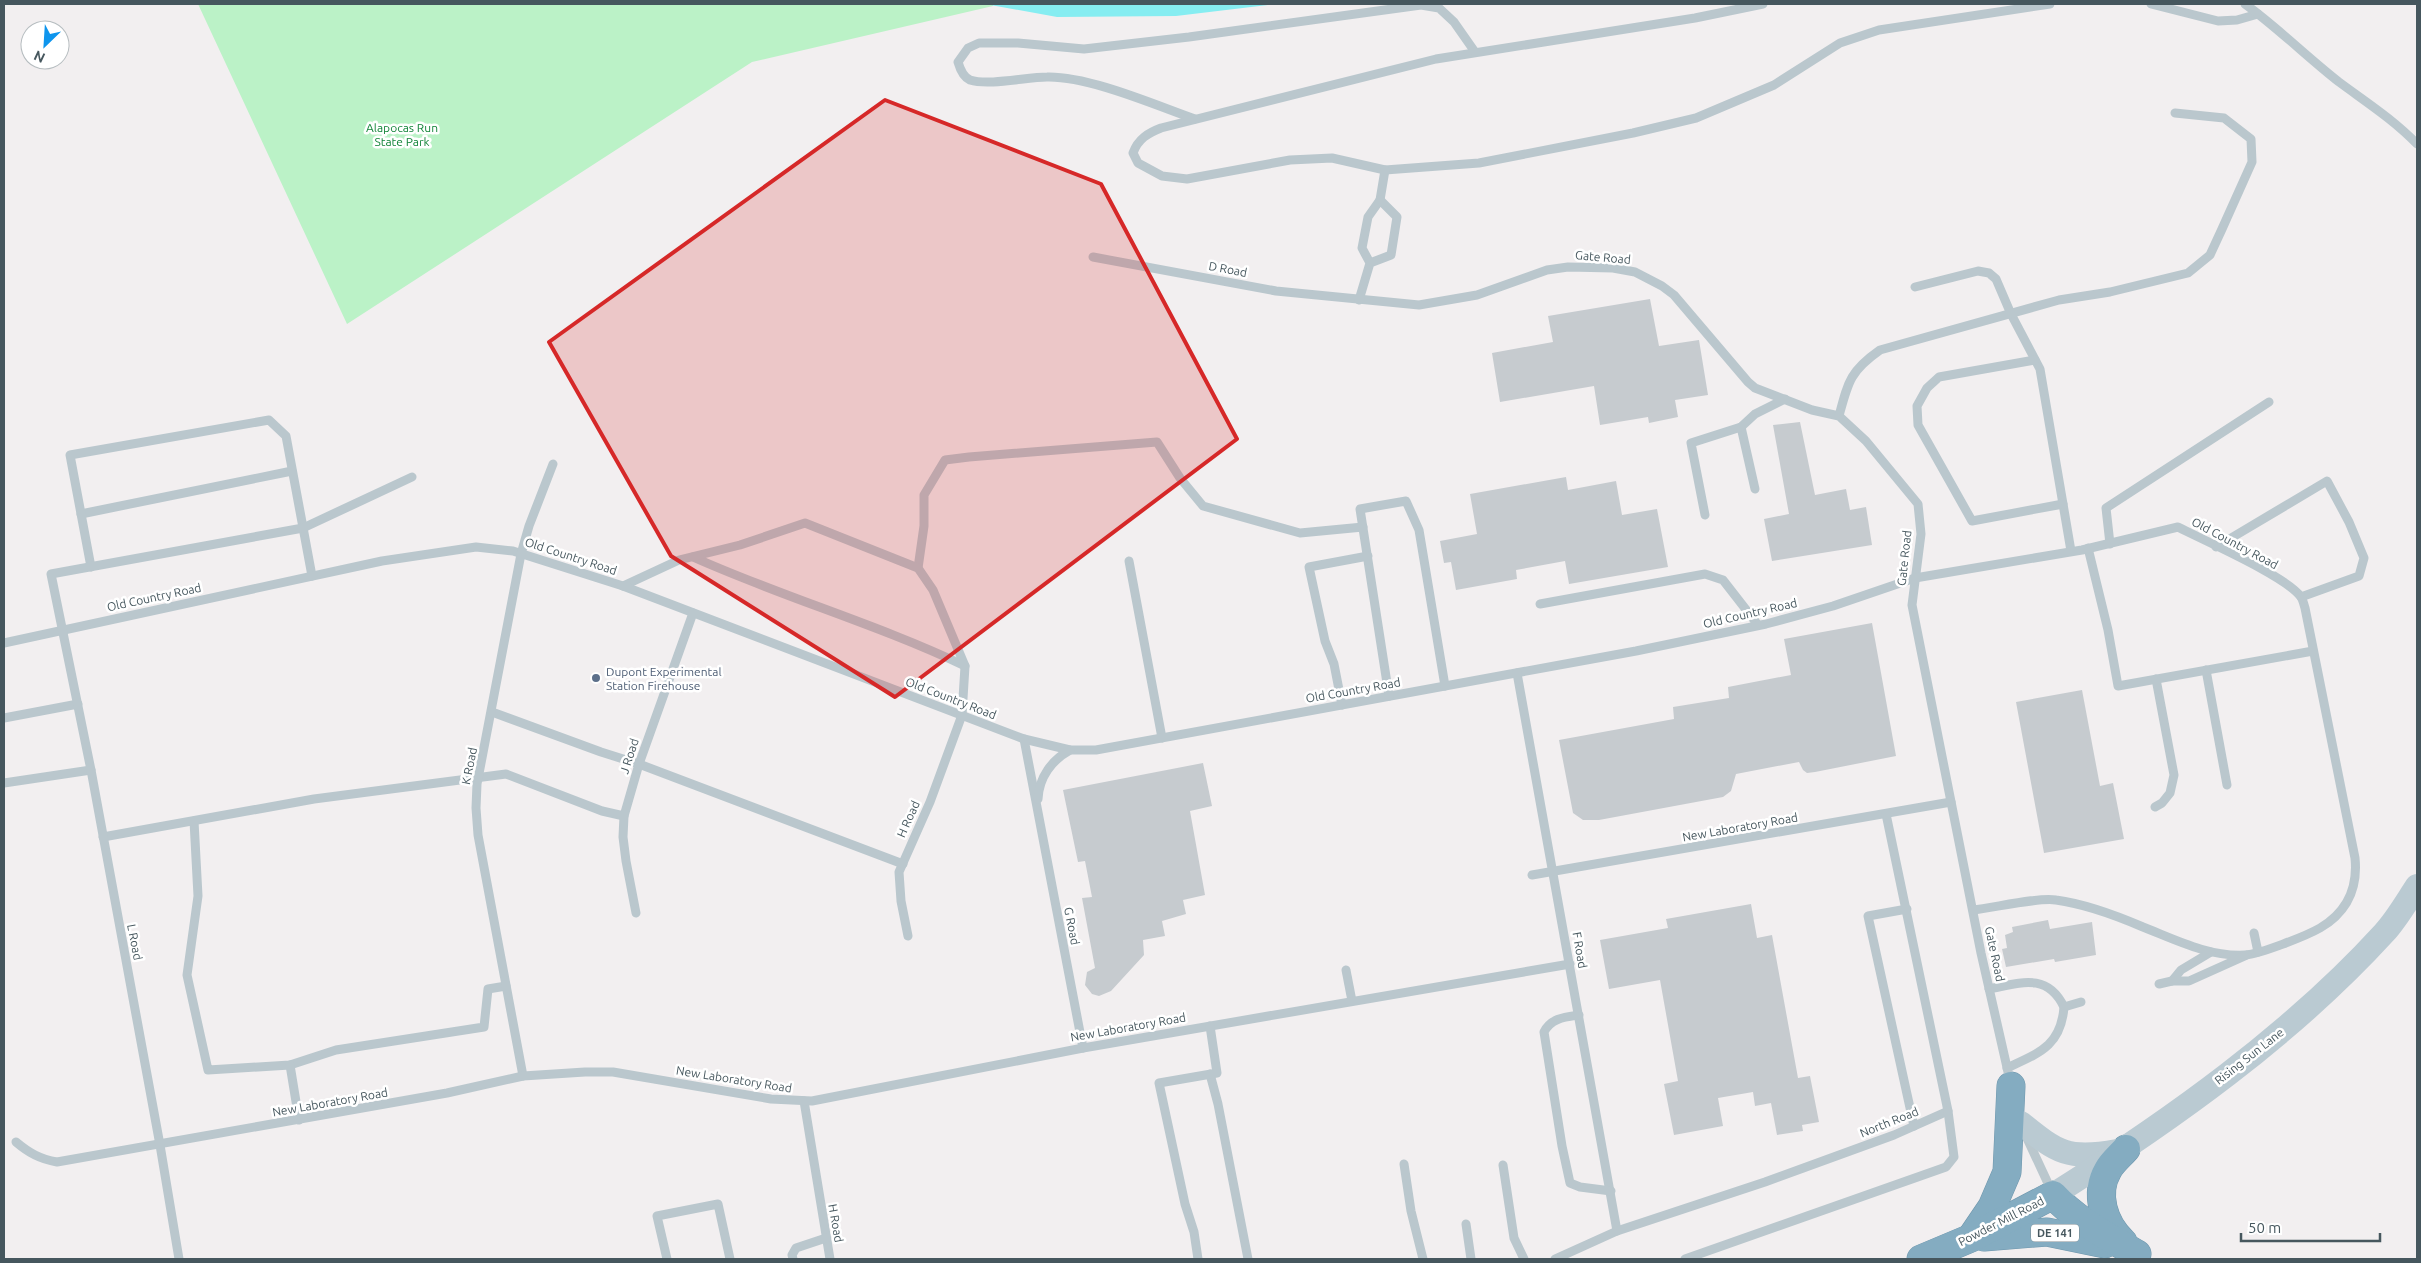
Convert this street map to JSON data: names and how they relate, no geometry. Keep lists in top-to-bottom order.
{
  "streets": {
    "highway": ["Powder Mill Road", "DE 141"],
    "street": ["Rising Sun Lane"],
    "lane": [
      "Gate Road",
      "D Road",
      "Old Country Road",
      "J Road",
      "K Road",
      "H Road",
      "New Laboratory Road",
      "G Road",
      "L Road",
      "F Road",
      "North Road"
    ]
  },
  "crossings": [
    ["Gate Road", "D Road"],
    ["Gate Road", "Old Country Road"],
    ["Gate Road", "New Laboratory Road"],
    ["Gate Road", "Rising Sun Lane"],
    ["Gate Road", "Powder Mill Road"],
    ["Gate Road", "DE 141"],
    ["Old Country Road", "J Road"],
    ["Old Country Road", "K Road"],
    ["Old Country Road", "H Road"],
    ["Old Country Road", "G Road"],
    ["Old Country Road", "L Road"],
    ["Old Country Road", "F Road"],
    ["K Road", "New Laboratory Road"],
    ["H Road", "New Laboratory Road"],
    ["New Laboratory Road", "G Road"],
    ["New Laboratory Road", "L Road"],
    ["New Laboratory Road", "F Road"],
    ["F Road", "North Road"],
    ["Rising Sun Lane", "Powder Mill Road"],
    ["Rising Sun Lane", "DE 141"],
    ["Powder Mill Road", "DE 141"]
  ],
  "parks": ["Alapocas Run State Park"],
  "places": ["Dupont Experimental Station Firehouse"],
  "scale_bar": "50 m",
  "north": "bottom left"
}
